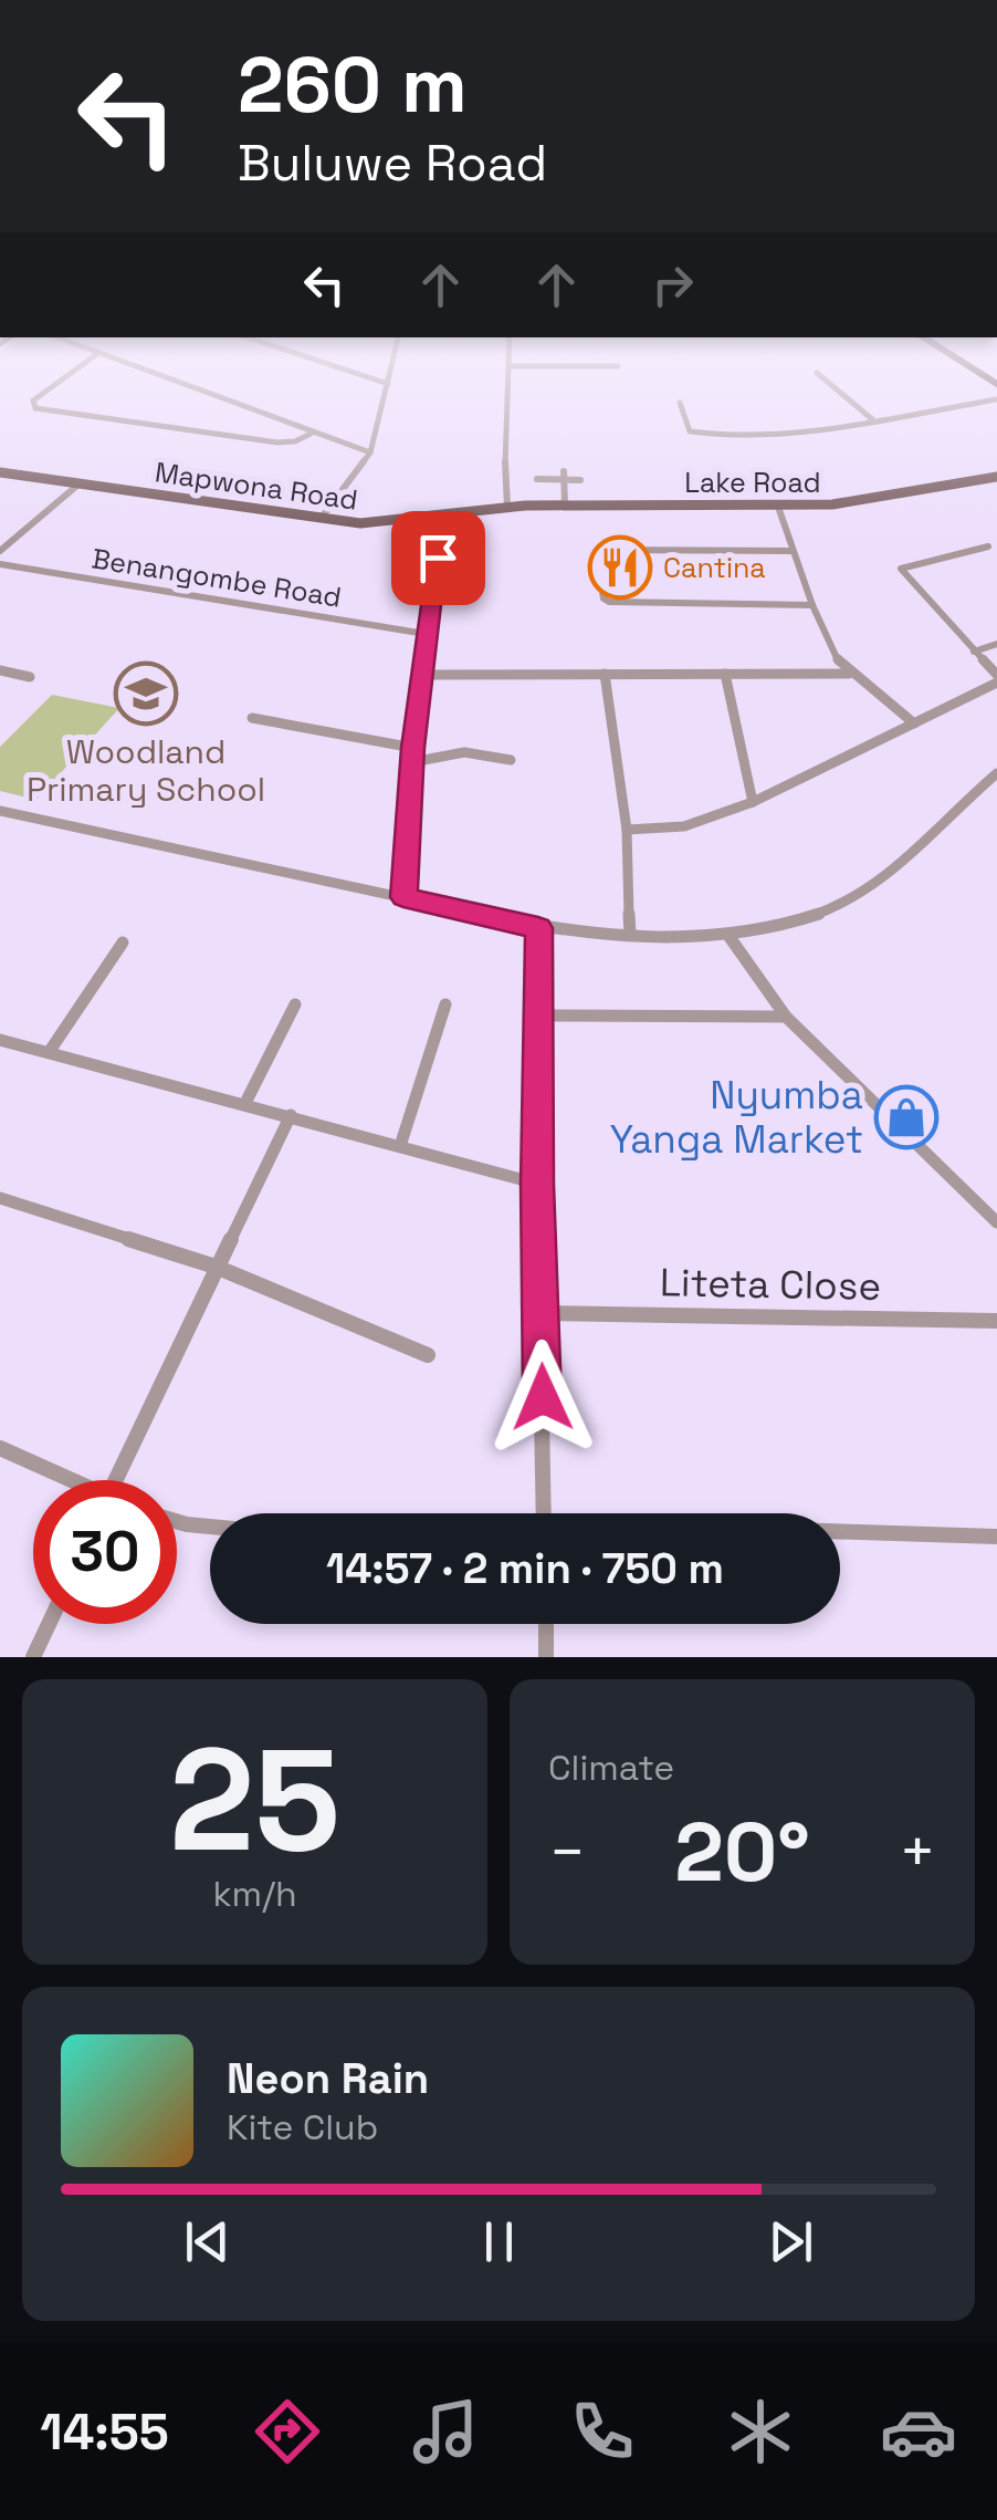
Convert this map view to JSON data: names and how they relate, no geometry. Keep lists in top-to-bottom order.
{
  "streets": {
    "main road": ["Lake Road", "Mapwona Road"],
    "street": ["Benangombe Road", "Liteta Close"]
  },
  "crossings": [
    ["Lake Road", "Mapwona Road"]
  ],
  "places": {
    "restaurant": ["Cantina"],
    "school or university": ["Woodland Primary School"],
    "shop": ["Nyumba Yanga Market"]
  },
  "page": {
    "turn": ["260 m", "Buluwe Road"],
    "limit": "30",
    "trip": "14:57 · 2 min · 750 m",
    "tile": [
      ["25", "km/h"],
      "Climate"
    ],
    "heat": ["−", "20°", "+"],
    "song": ["Neon Rain", "Kite Club"],
    "tabs": "14:55"
  }
}
